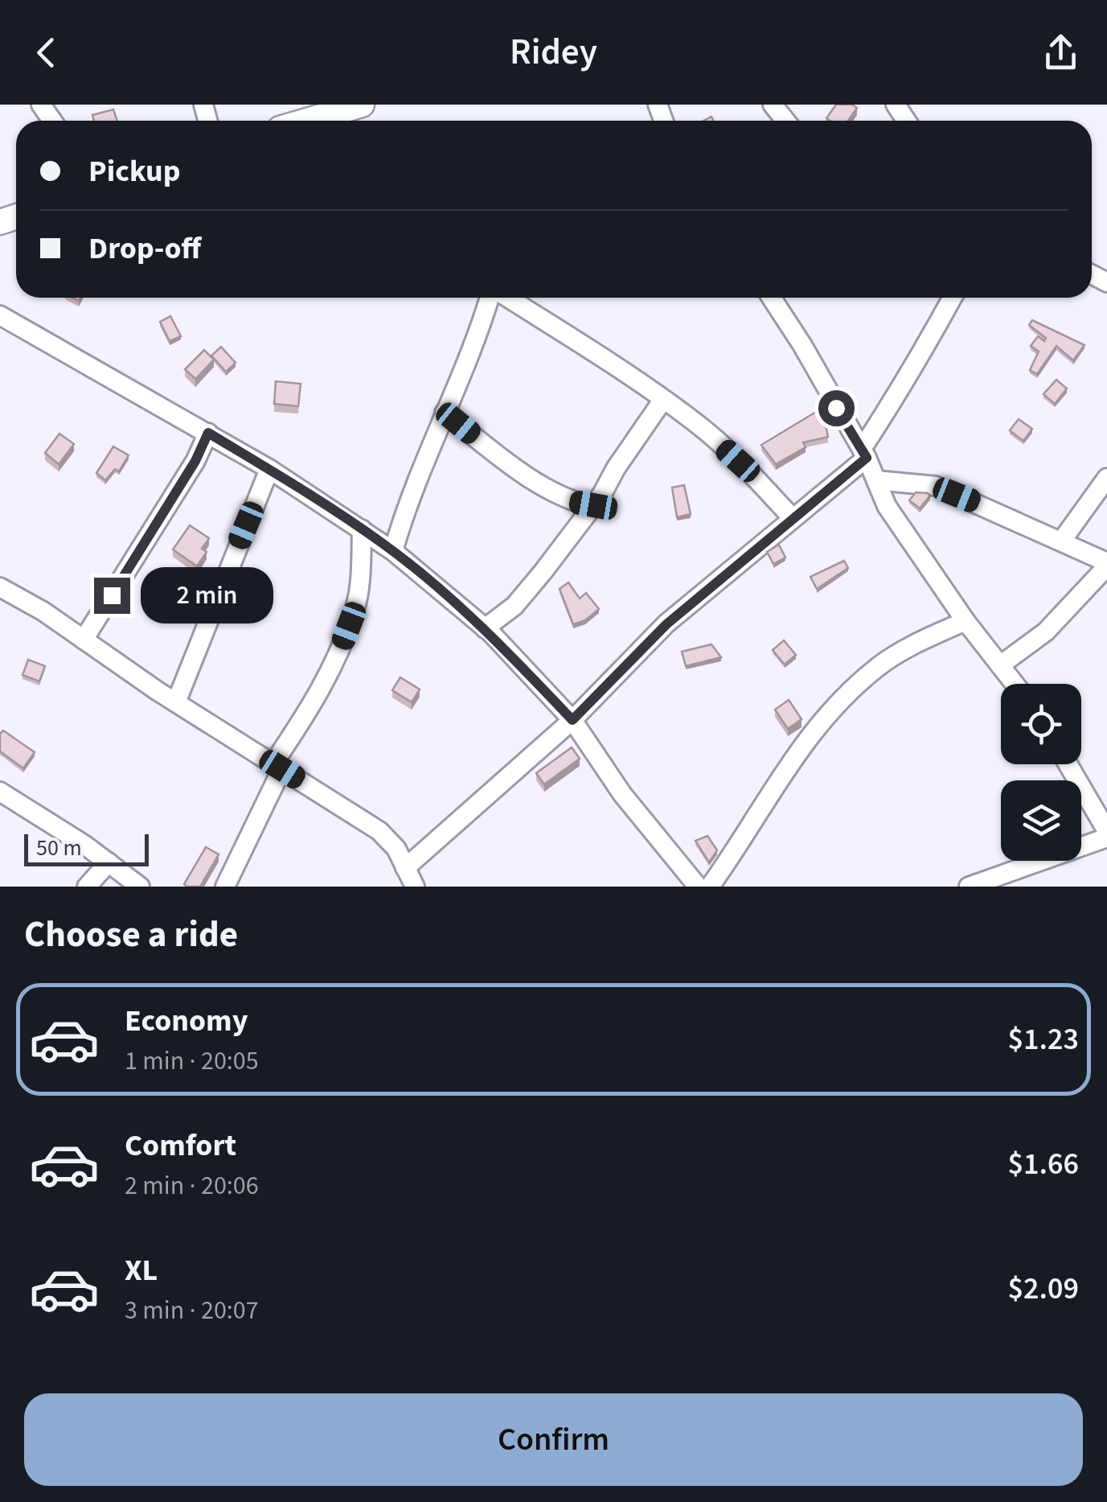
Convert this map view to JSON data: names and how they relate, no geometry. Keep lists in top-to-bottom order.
{
  "scale_bar": "50 m",
  "page": {
    "header": "Ridey",
    "banner": ["Pickup", "Drop-off"],
    "bubble": "2 min",
    "scale": "50 m",
    "heading": "Choose a ride",
    "list": [
      {
        "name": "Economy",
        "note": "1 min · 20:05",
        "value": "$1.23"
      },
      {
        "name": "Comfort",
        "note": "2 min · 20:06",
        "value": "$1.66"
      },
      {
        "name": "XL",
        "note": "3 min · 20:07",
        "value": "$2.09"
      }
    ],
    "buttons": "Confirm"
  }
}
